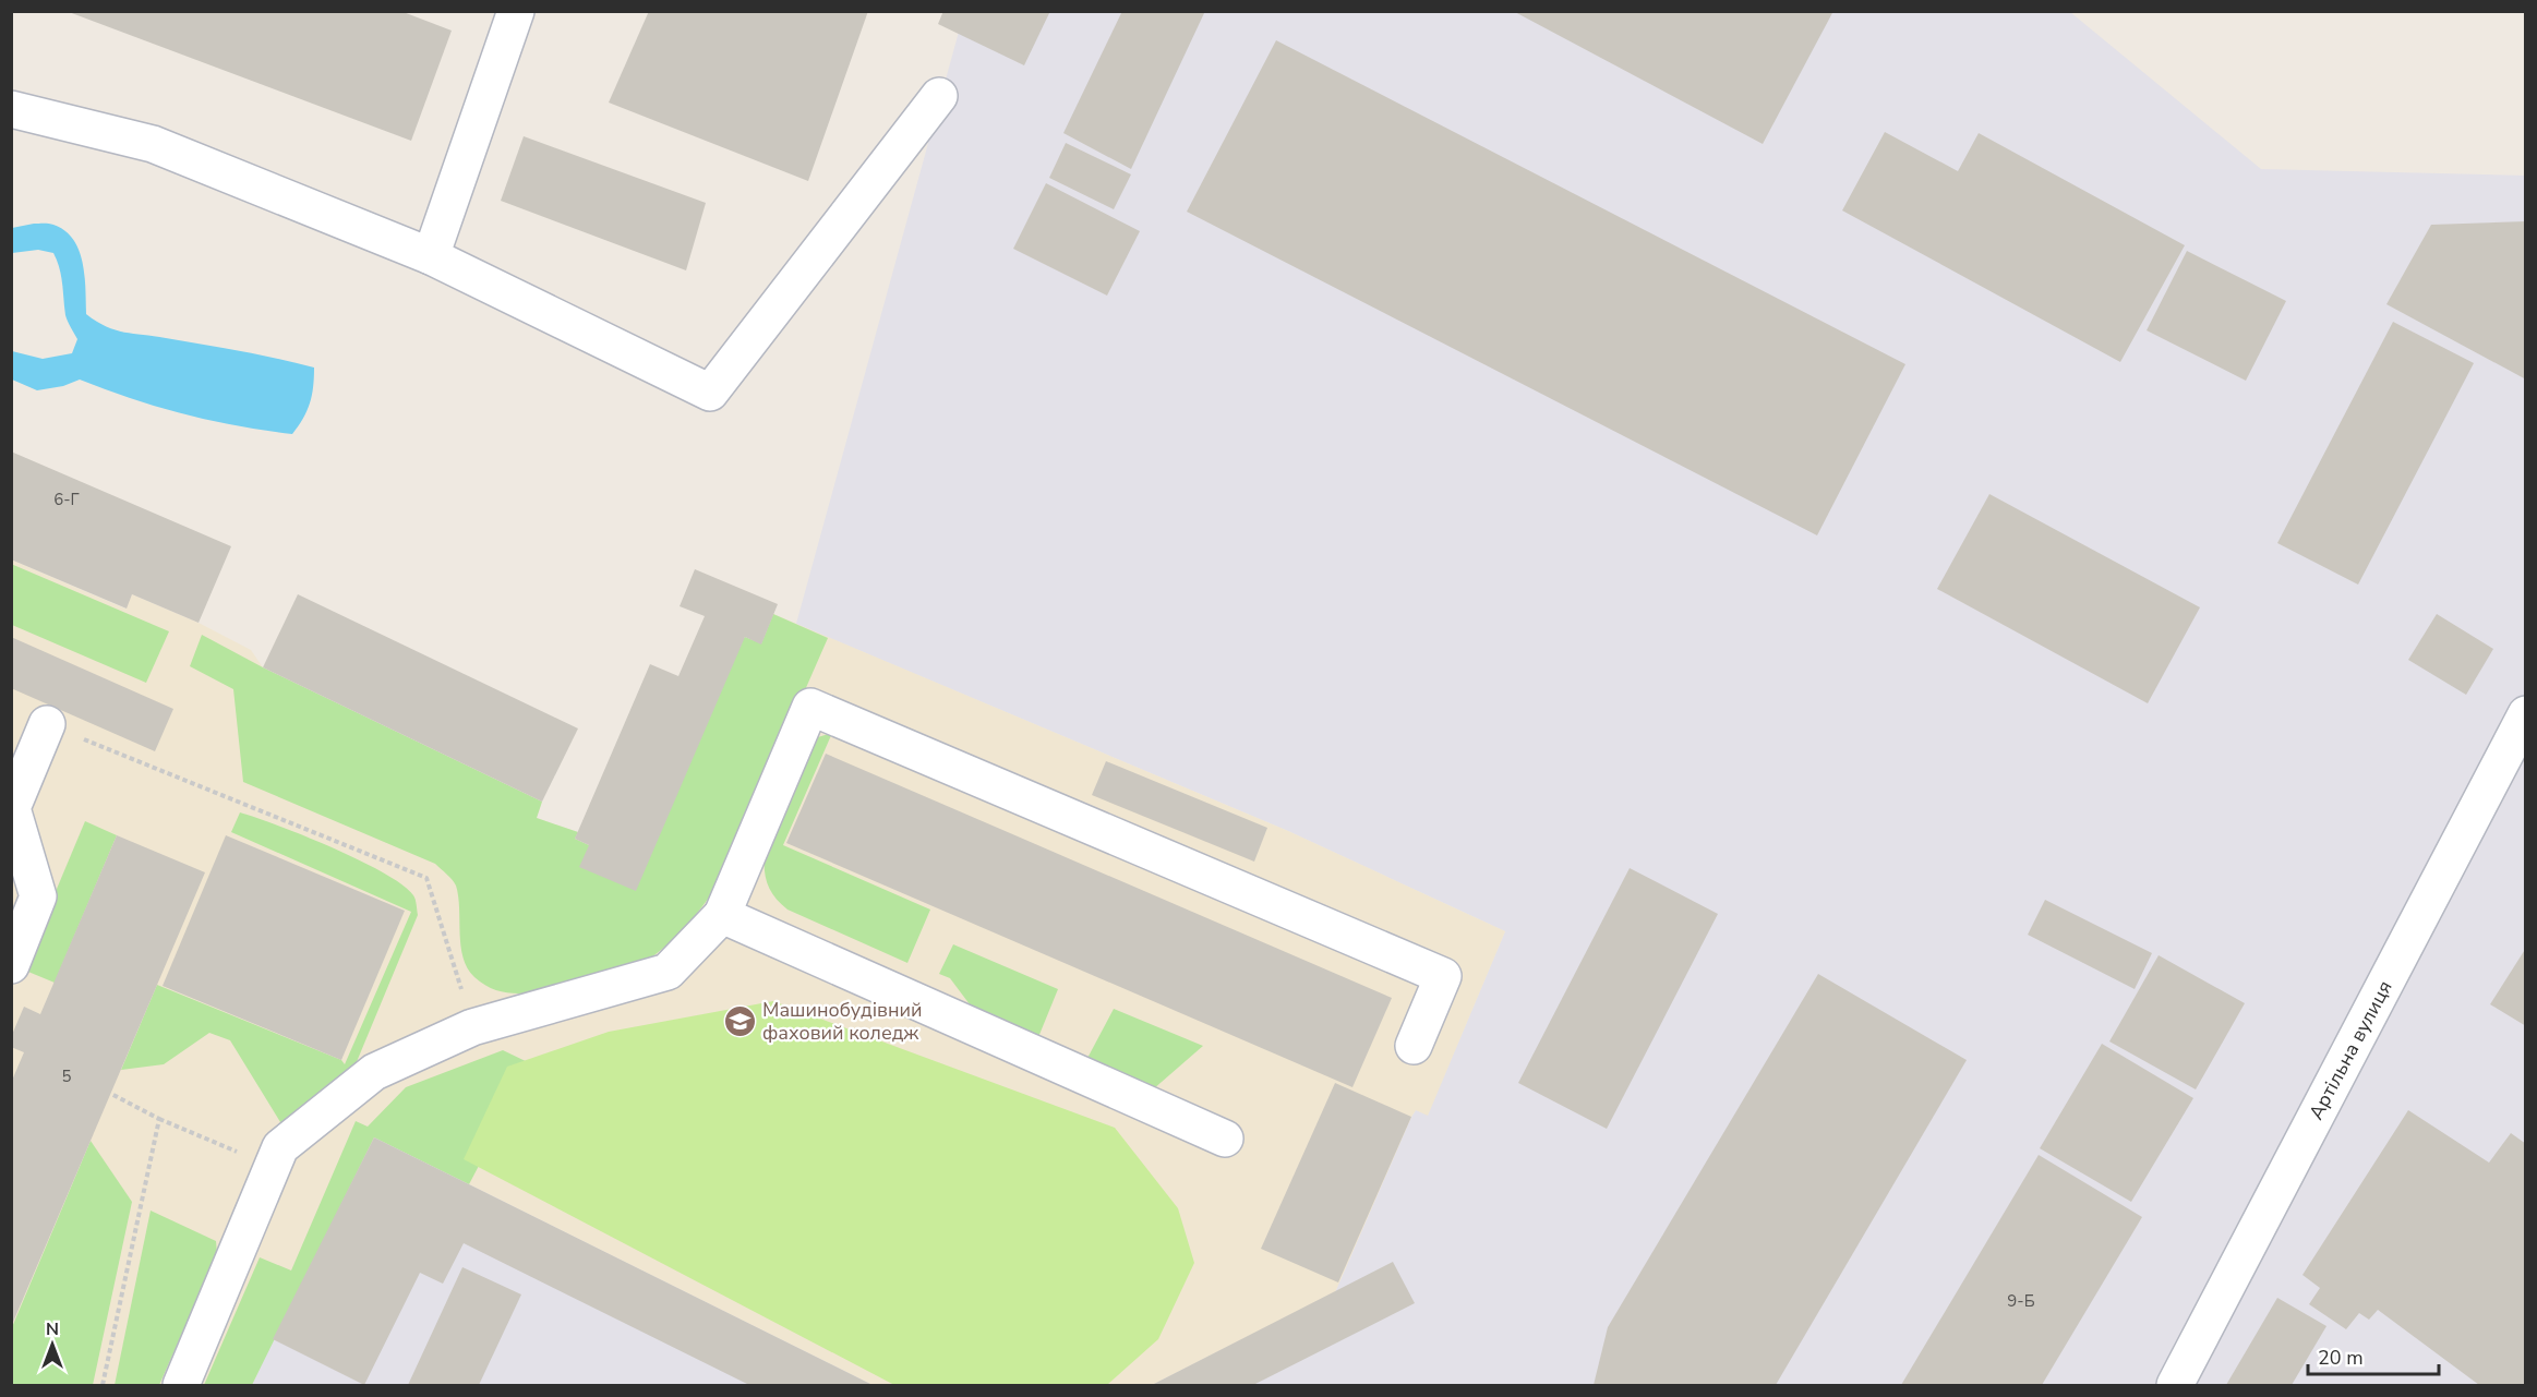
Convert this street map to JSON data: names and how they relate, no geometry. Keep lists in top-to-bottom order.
{
  "streets": {
    "street": ["Артільна вулиця"]
  },
  "places": {
    "school or university": ["Машинобудівний фаховий коледж"]
  },
  "house_numbers": ["6-Г", "5", "9-Б"],
  "scale_bar": "20 m",
  "north": "top"
}
